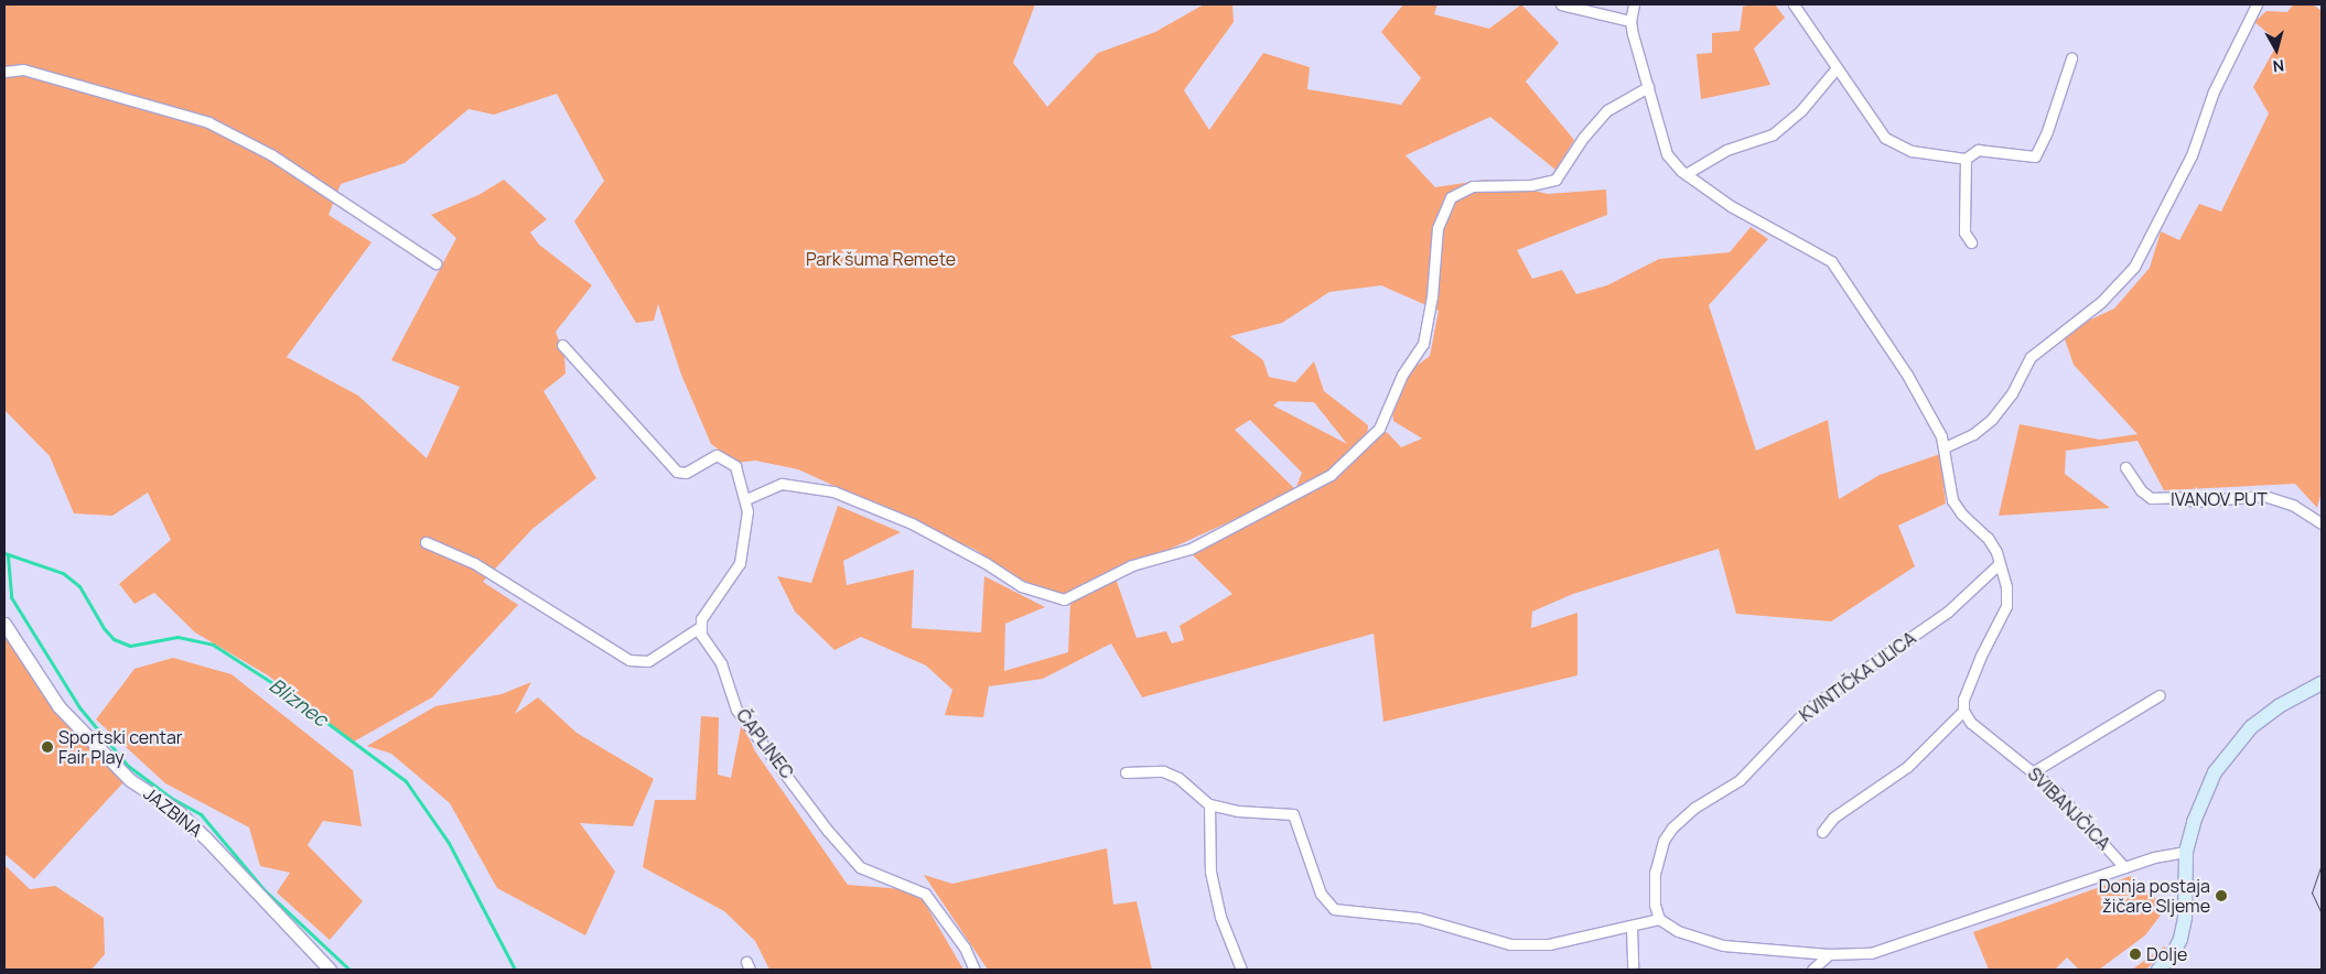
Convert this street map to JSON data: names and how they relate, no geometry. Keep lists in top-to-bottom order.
{
  "streets": {
    "street": [
      "IVANOV PUT",
      "KVINTIČKA ULICA",
      "ČAPLINEC",
      "SVIBANJČICA",
      "JAZBINA"
    ]
  },
  "water": ["Bliznec"],
  "parks": ["Park šuma Remete"],
  "places": ["Sportski centar Fair Play", "Donja postaja žičare Sljeme", "Dolje"],
  "north": "bottom"
}
